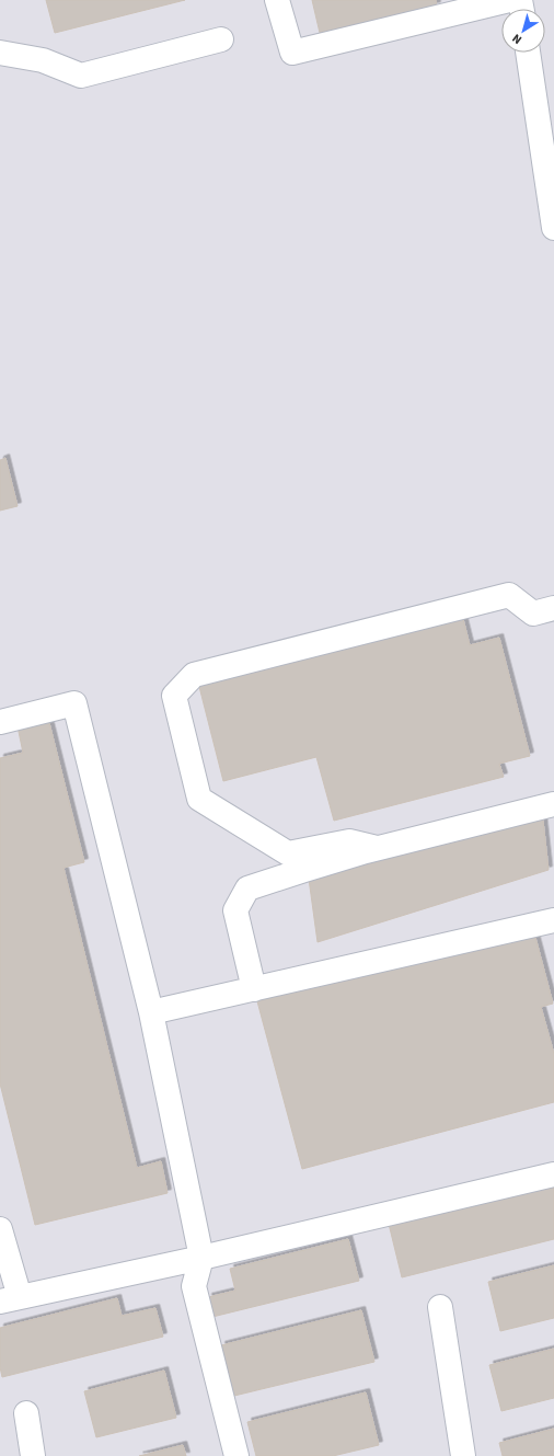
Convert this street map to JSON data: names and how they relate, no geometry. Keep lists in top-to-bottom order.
{
  "north": "bottom left"
}
